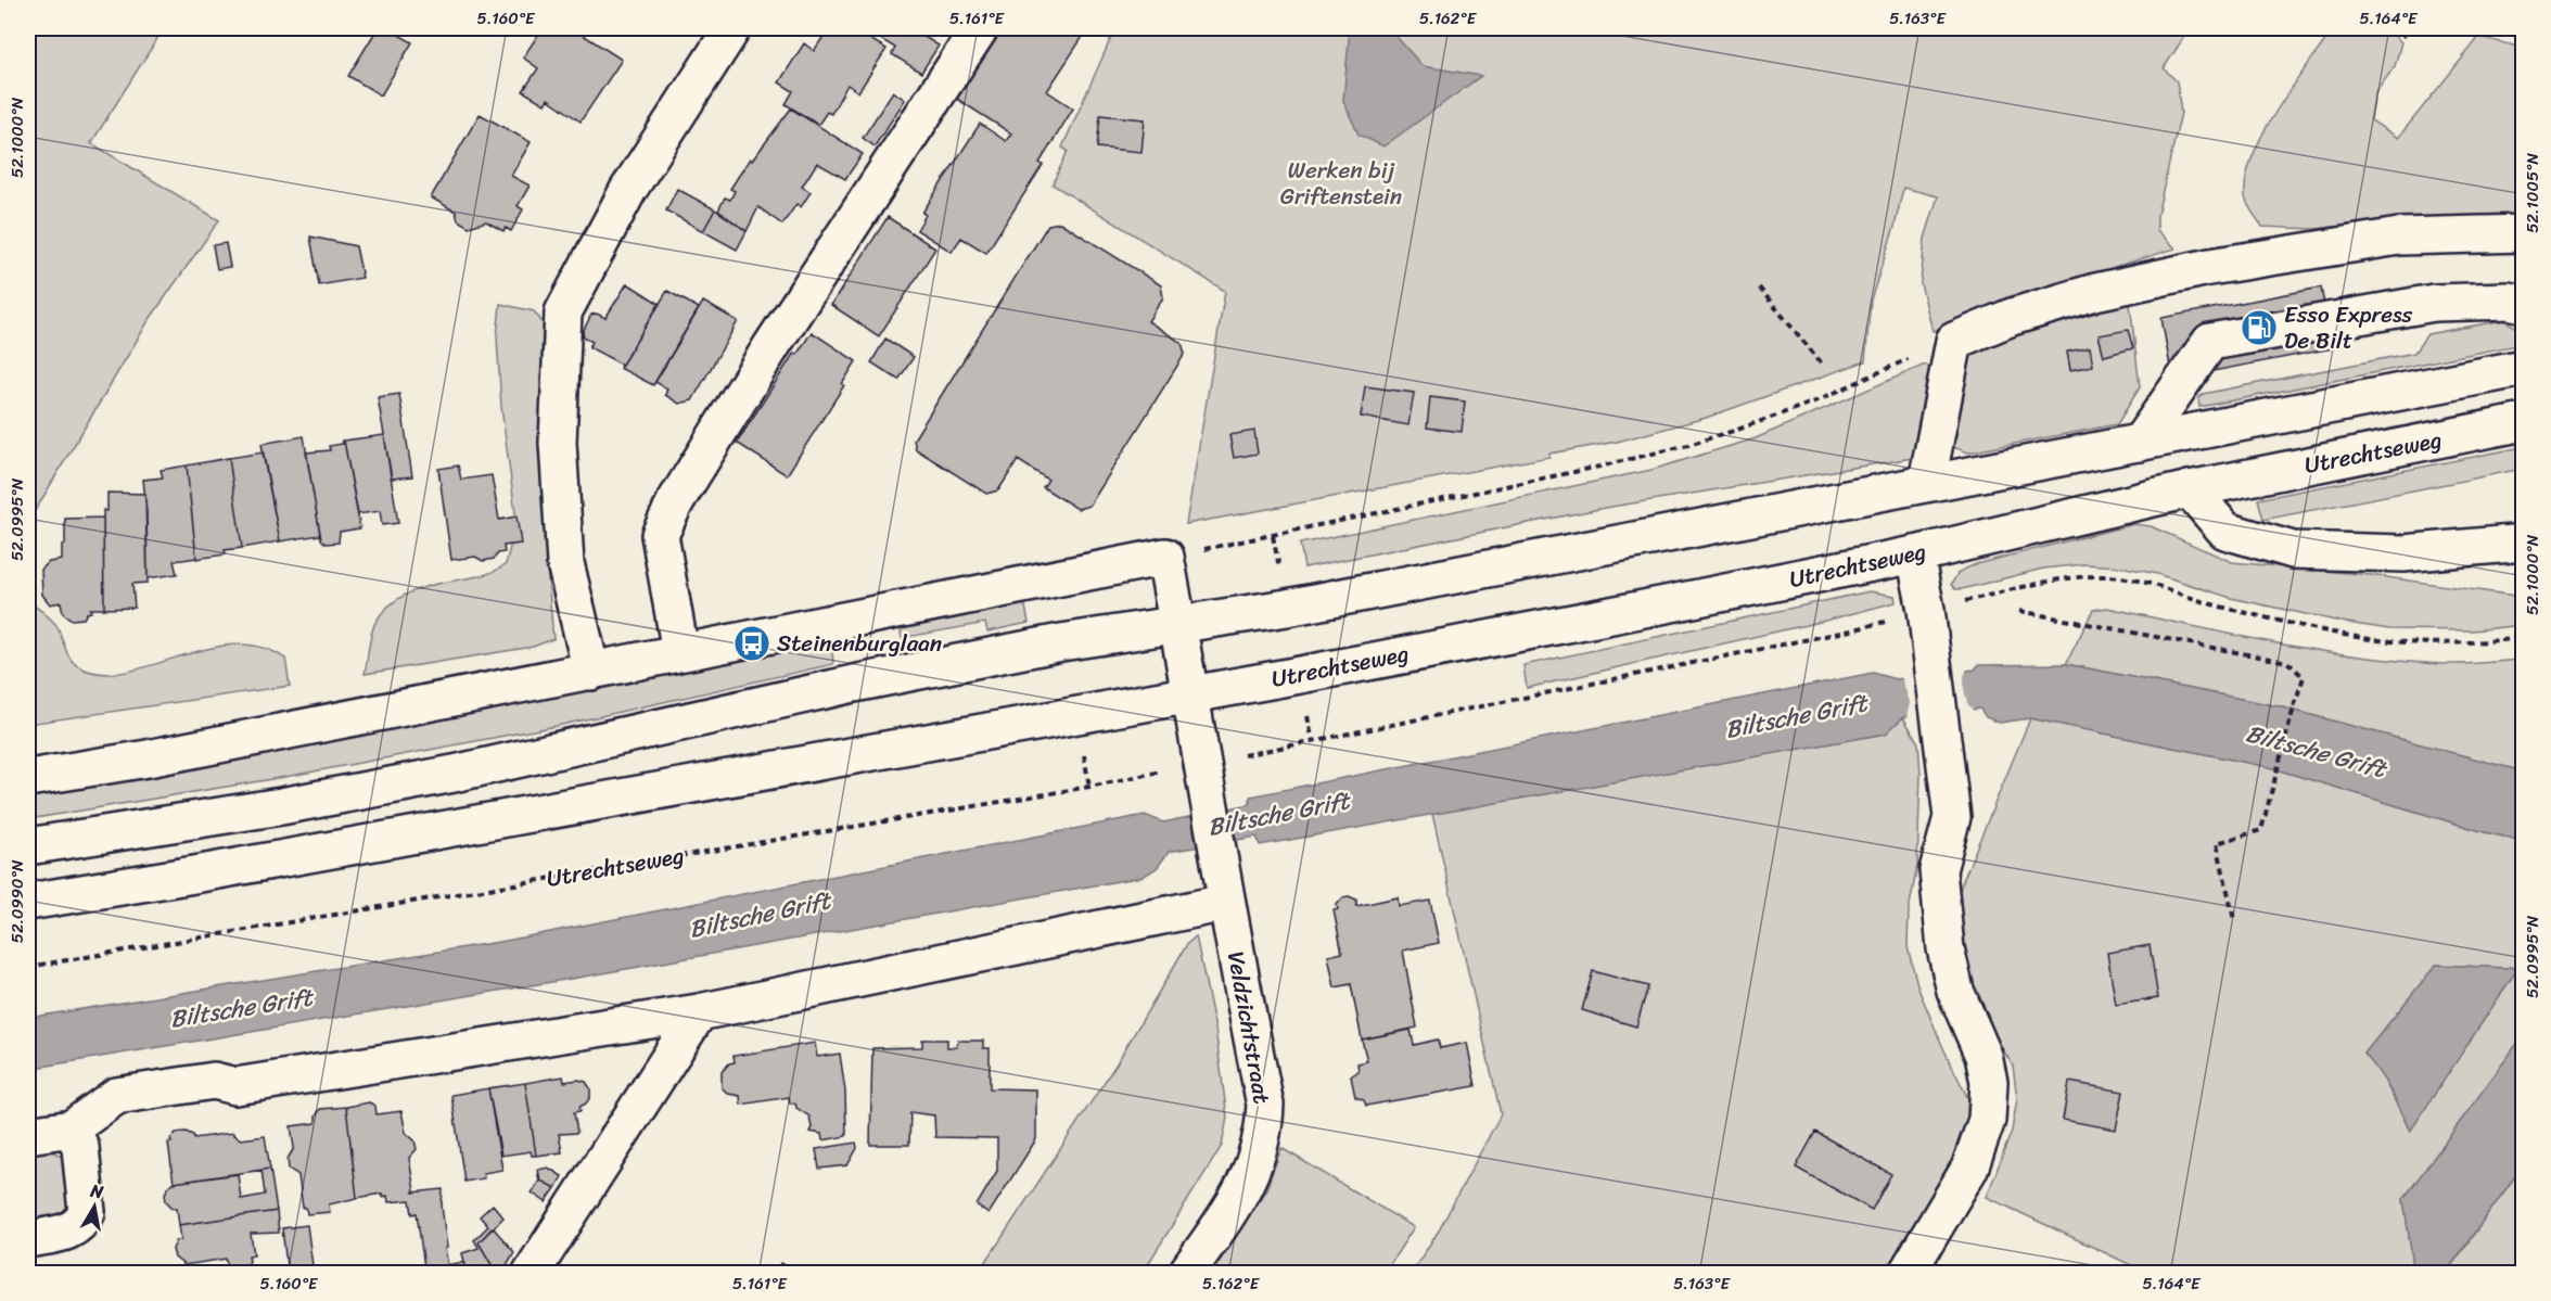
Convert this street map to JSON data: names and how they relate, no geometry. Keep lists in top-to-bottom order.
{
  "streets": {
    "street": ["Utrechtseweg", "Veldzichtstraat"]
  },
  "crossings": [
    ["Utrechtseweg", "Veldzichtstraat"]
  ],
  "water": ["Biltsche Grift"],
  "parks": ["Werken bij Griftenstein"],
  "places": {
    "fuel station": ["Esso Express De Bilt"],
    "bus stop": ["Steinenburglaan"]
  },
  "north": "top",
  "coordinates": [
    "5.160°E",
    "5.161°E",
    "5.162°E",
    "5.163°E",
    "5.164°E",
    "52.1000°N",
    "52.1005°N",
    "52.0995°N",
    "52.0990°N"
  ]
}
